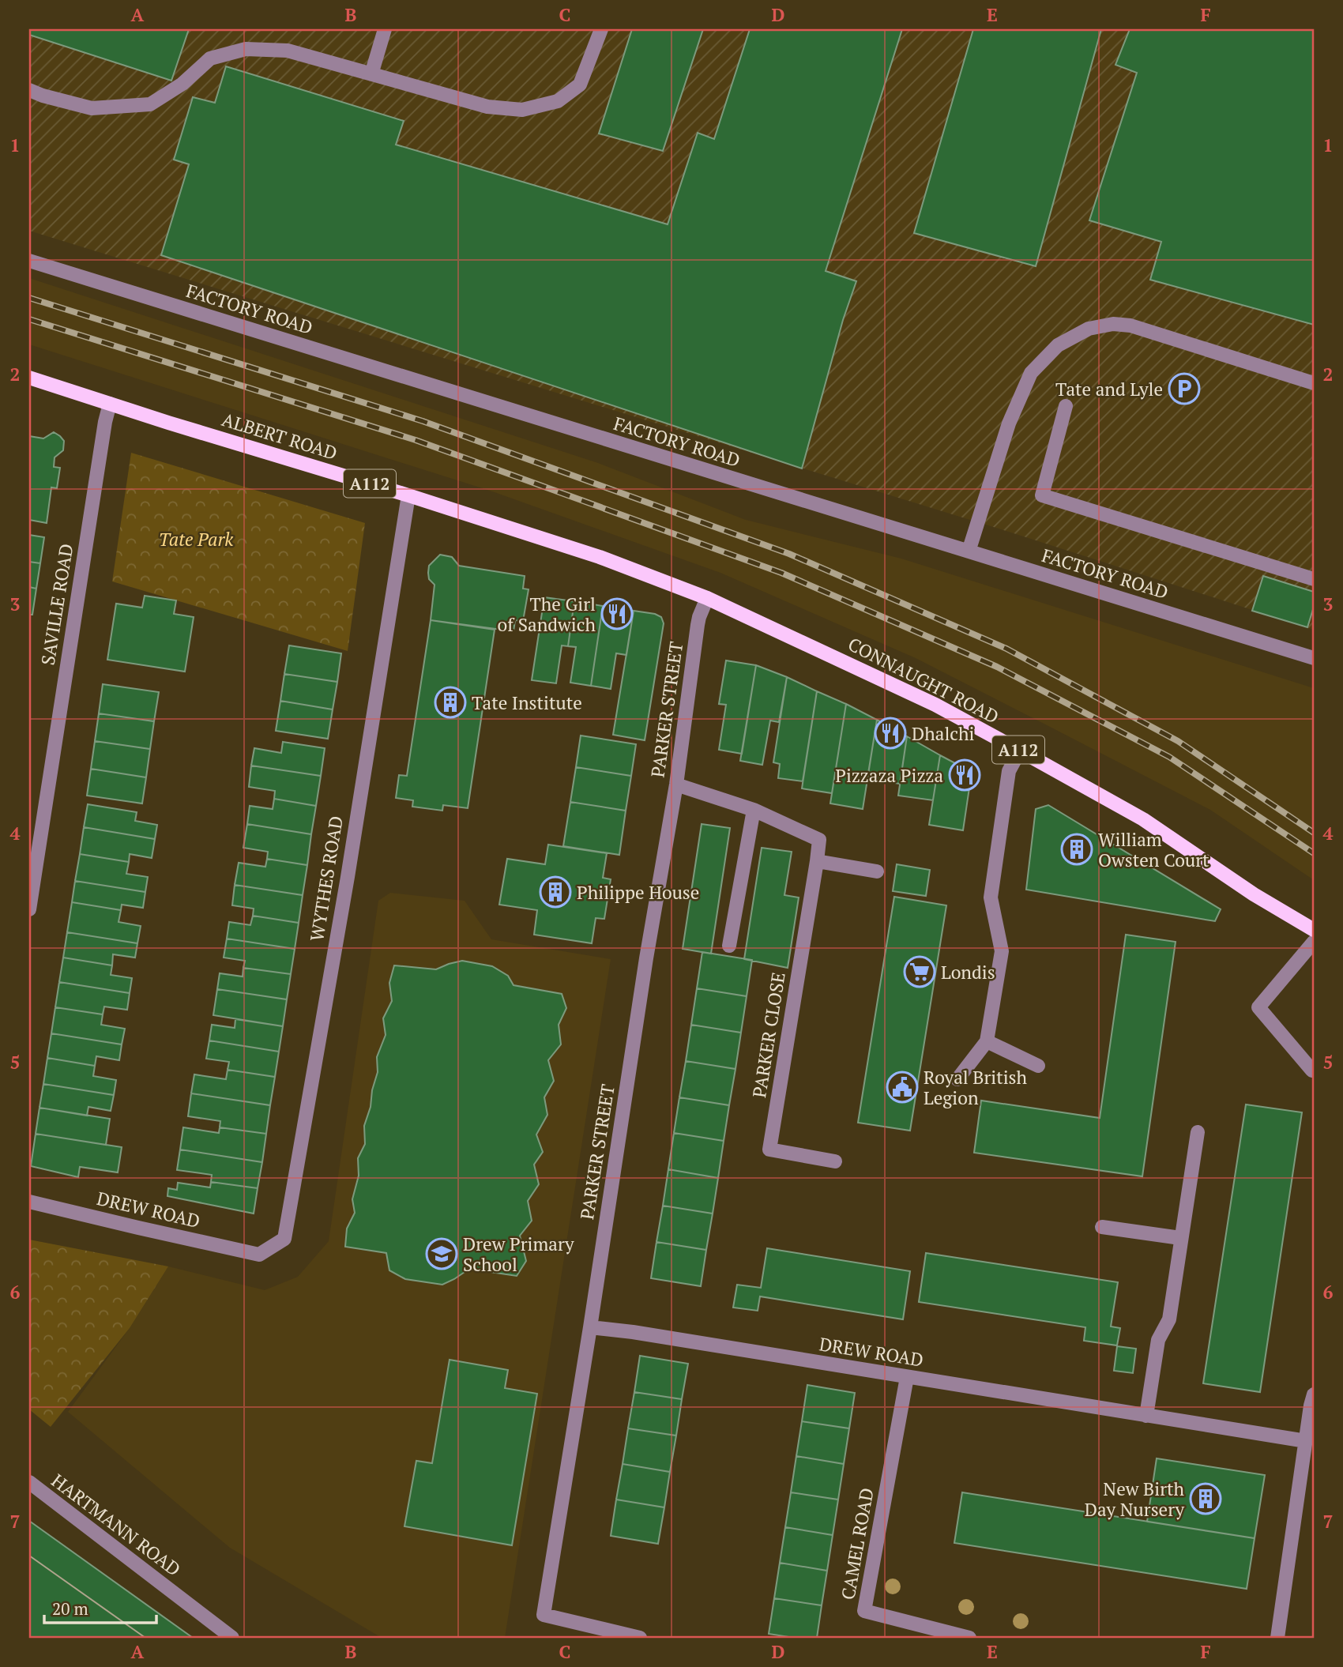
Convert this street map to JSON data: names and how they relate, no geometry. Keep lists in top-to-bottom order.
{
  "streets": {
    "main road": ["ALBERT ROAD", "A112", "CONNAUGHT ROAD"],
    "street": [
      "FACTORY ROAD",
      "SAVILLE ROAD",
      "PARKER STREET",
      "WYTHES ROAD",
      "PARKER CLOSE",
      "DREW ROAD",
      "HARTMANN ROAD",
      "CAMEL ROAD"
    ]
  },
  "crossings": [
    ["ALBERT ROAD", "SAVILLE ROAD"],
    ["ALBERT ROAD", "CONNAUGHT ROAD"],
    ["ALBERT ROAD", "PARKER STREET"],
    ["ALBERT ROAD", "WYTHES ROAD"],
    ["CONNAUGHT ROAD", "PARKER STREET"],
    ["PARKER STREET", "PARKER CLOSE"],
    ["PARKER STREET", "DREW ROAD"],
    ["WYTHES ROAD", "DREW ROAD"],
    ["DREW ROAD", "CAMEL ROAD"]
  ],
  "parks": ["Tate Park"],
  "places": {
    "parking": ["Tate and Lyle"],
    "restaurant": ["The Girl of Sandwich", "Dhalchi", "Pizzaza Pizza"],
    "building": [
      "Tate Institute",
      "William Owsten Court",
      "Philippe House",
      "New Birth Day Nursery"
    ],
    "supermarket": ["Londis"],
    "public building": ["Royal British Legion"],
    "school or university": ["Drew Primary School"]
  },
  "scale_bar": "20 m",
  "grid": {
    "columns": [
      "A",
      "B",
      "C",
      "D",
      "E",
      "F"
    ],
    "rows": [
      "1",
      "2",
      "3",
      "4",
      "5",
      "6",
      "7"
    ]
  }
}
